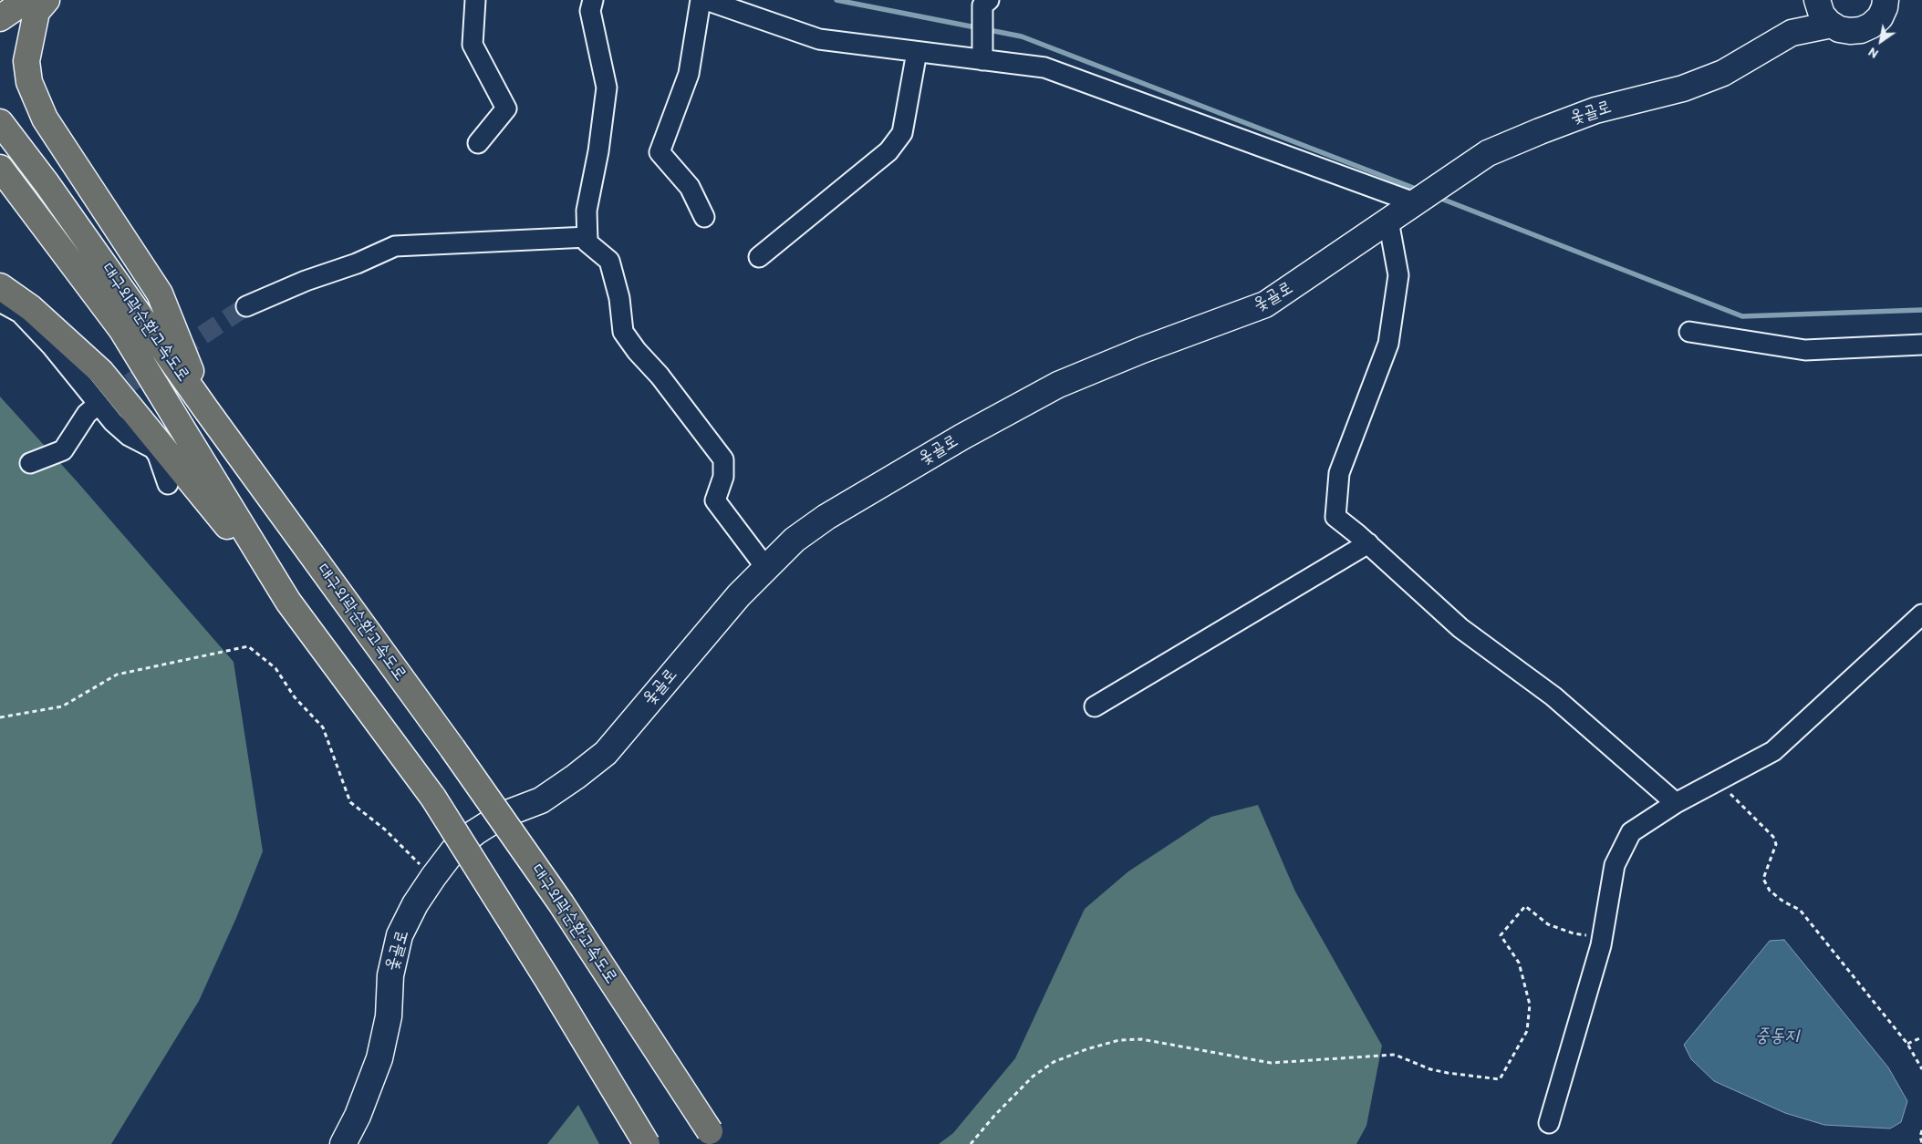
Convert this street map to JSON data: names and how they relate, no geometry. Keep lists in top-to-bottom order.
{
  "streets": {
    "highway": ["대구외곽순환고속도로"],
    "street": ["옻골로"]
  },
  "water": ["중동지"],
  "north": "bottom left"
}
